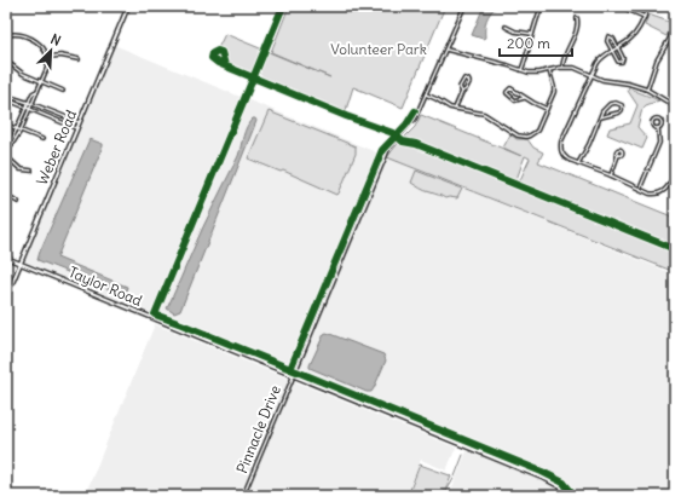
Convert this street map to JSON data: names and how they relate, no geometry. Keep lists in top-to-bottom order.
{
  "streets": {
    "street": ["Weber Road", "Taylor Road", "Pinnacle Drive"]
  },
  "crossings": [
    ["Weber Road", "Taylor Road"],
    ["Taylor Road", "Pinnacle Drive"]
  ],
  "parks": ["Volunteer Park"],
  "scale_bar": "200 m",
  "north": "top right"
}
